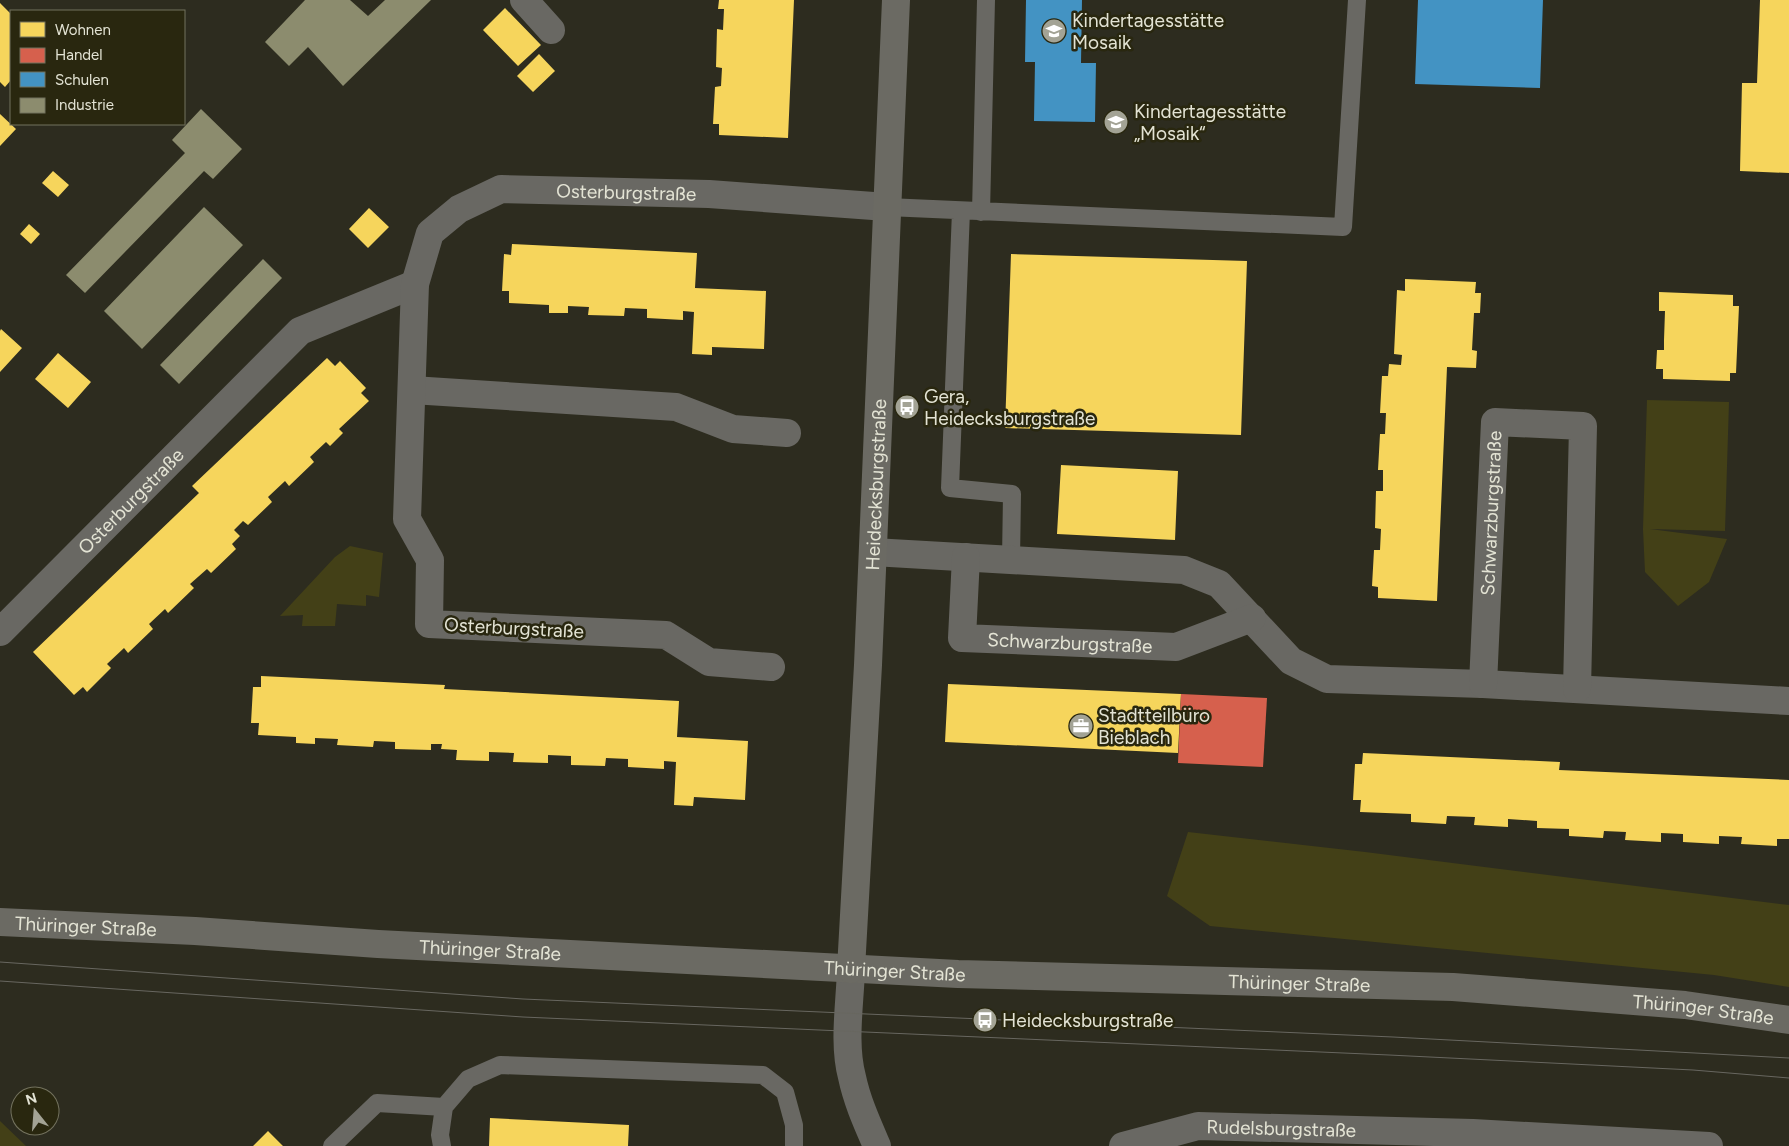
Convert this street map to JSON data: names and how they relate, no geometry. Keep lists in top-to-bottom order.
{
  "streets": {
    "main road": ["Heidecksburgstraße", "Thüringer Straße"],
    "street": ["Osterburgstraße", "Schwarzburgstraße", "Rudelsburgstraße"]
  },
  "crossings": [
    ["Osterburgstraße", "Heidecksburgstraße"],
    ["Heidecksburgstraße", "Thüringer Straße"]
  ],
  "places": {
    "school or university": ["Kindertagesstätte Mosaik", "Kindertagesstätte „Mosaik“"],
    "bus stop": ["Gera, Heidecksburgstraße", "Heidecksburgstraße"],
    "office": ["Stadtteilbüro Bieblach"]
  },
  "legend": [
    "Wohnen",
    "Handel",
    "Schulen",
    "Industrie"
  ],
  "north": "top"
}
